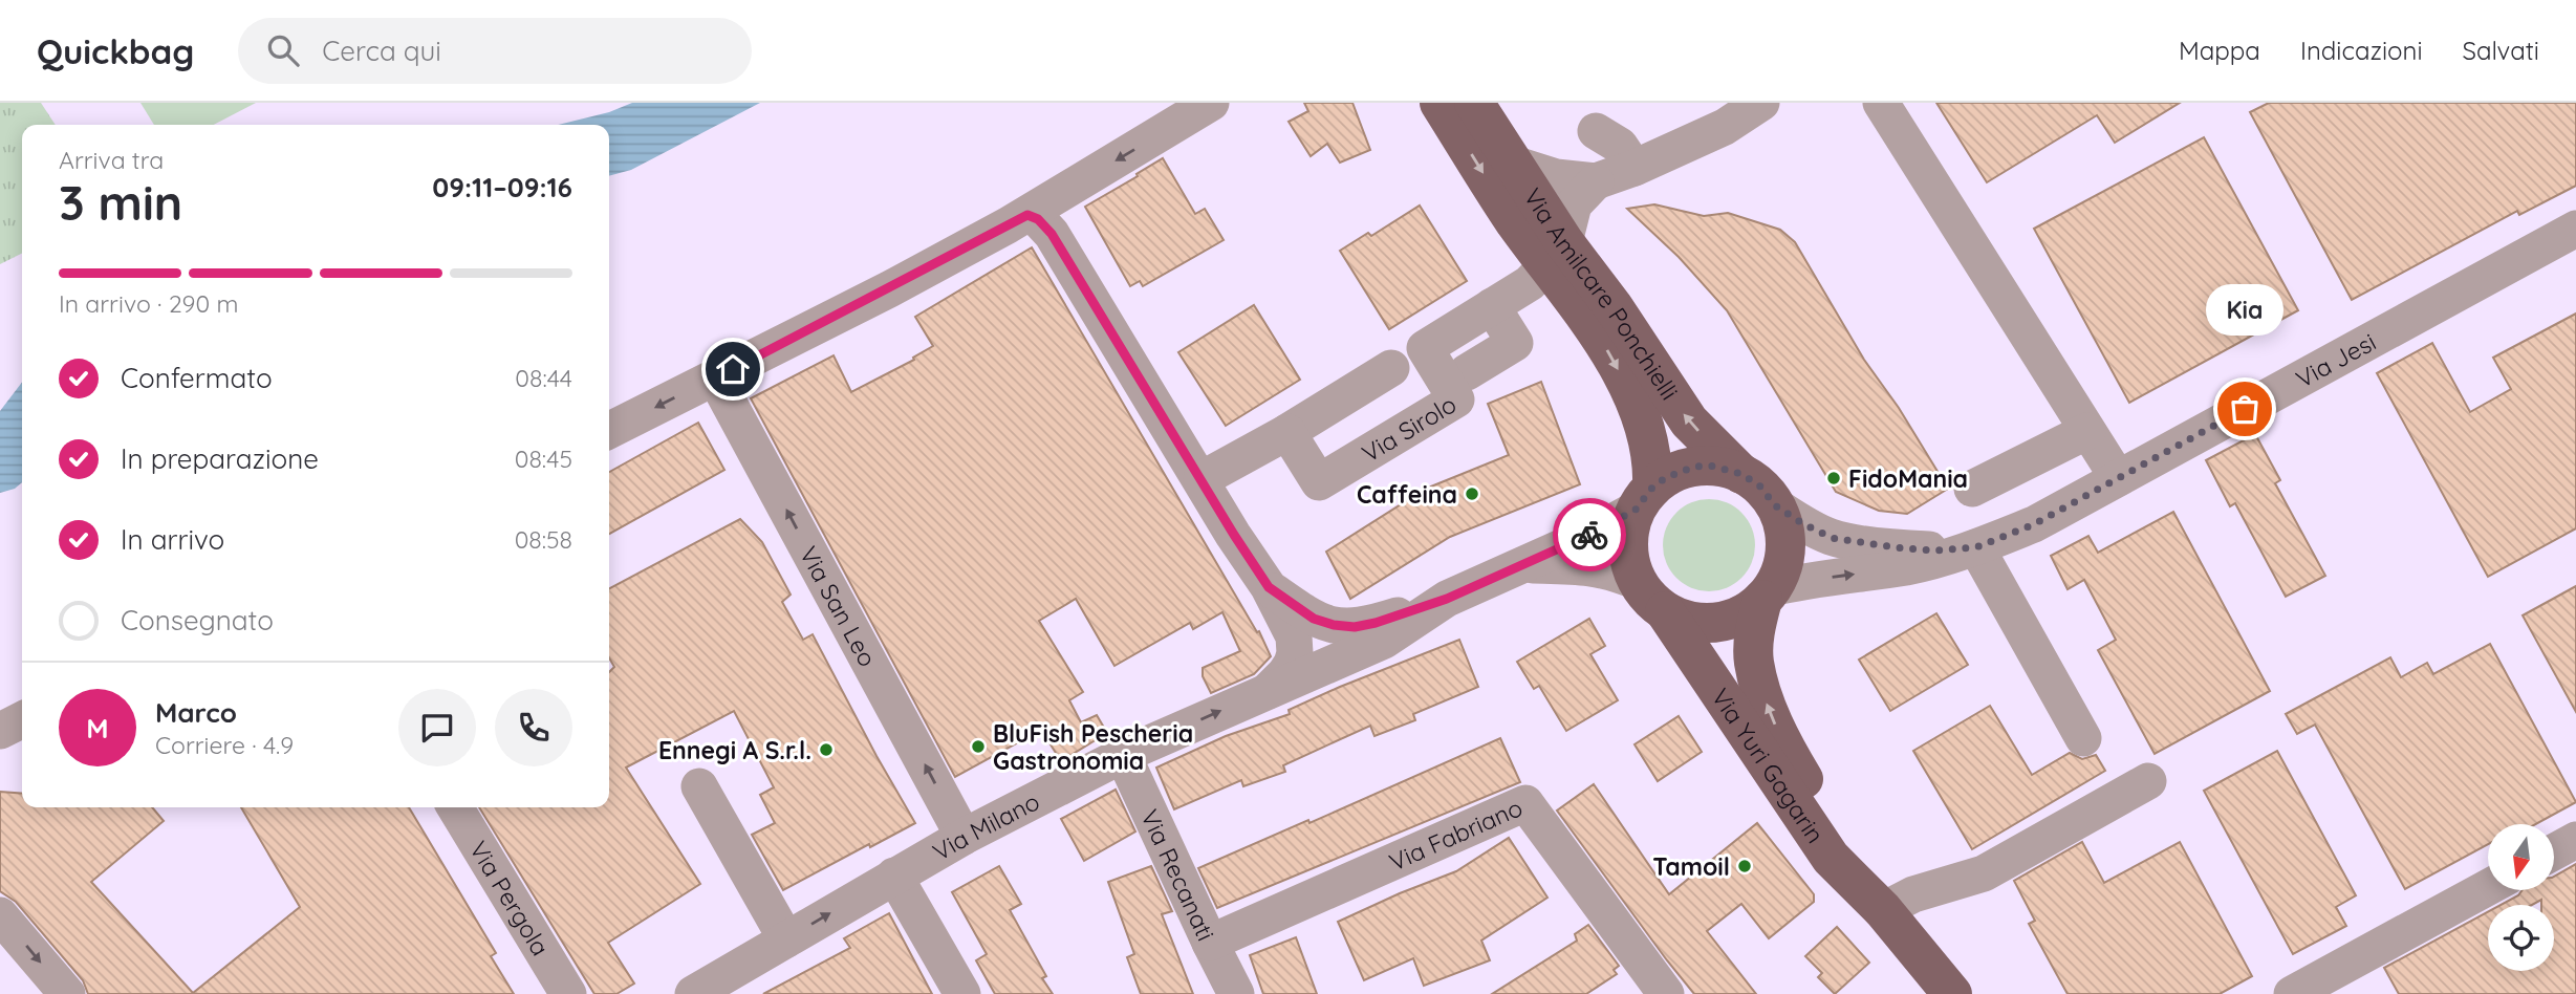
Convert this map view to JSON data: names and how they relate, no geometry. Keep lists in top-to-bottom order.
{
  "streets": {
    "main road": ["Via Amilcare Ponchielli", "Via Yuri Gagarin"],
    "street": [
      "Via Jesi",
      "Via Sirolo",
      "Via San Leo",
      "Via Milano",
      "Via Fabriano",
      "Via Recanati",
      "Via Pergola"
    ]
  },
  "crossings": [
    ["Via Amilcare Ponchielli", "Via Jesi"],
    ["Via Amilcare Ponchielli", "Via Sirolo"],
    ["Via Amilcare Ponchielli", "Via Yuri Gagarin"],
    ["Via Amilcare Ponchielli", "Via Milano"],
    ["Via Jesi", "Via Yuri Gagarin"],
    ["Via Jesi", "Via Milano"],
    ["Via San Leo", "Via Milano"],
    ["Via Yuri Gagarin", "Via Milano"],
    ["Via Milano", "Via Recanati"],
    ["Via Fabriano", "Via Recanati"]
  ],
  "places": [
    "Kia",
    "FidoMania",
    "Caffeina",
    "BluFish Pescheria Gastronomia",
    "Ennegi A S.r.l.",
    "Tamoil"
  ],
  "north": "bottom",
  "page": {
    "header": "Quickbag",
    "search": "Cerca qui",
    "nav": ["Mappa", "Indicazioni", "Salvati"],
    "heading": ["3 min", "Arriva tra", "09:11–09:16"],
    "panel": ["Marco", "Corriere · 4.9"],
    "bar": "In arrivo · 290 m",
    "bubble": "Kia",
    "list": [
      ["Confermato", "08:44"],
      ["In preparazione", "08:45"],
      ["In arrivo", "08:58"],
      "Consegnato"
    ],
    "round": "M"
  }
}
